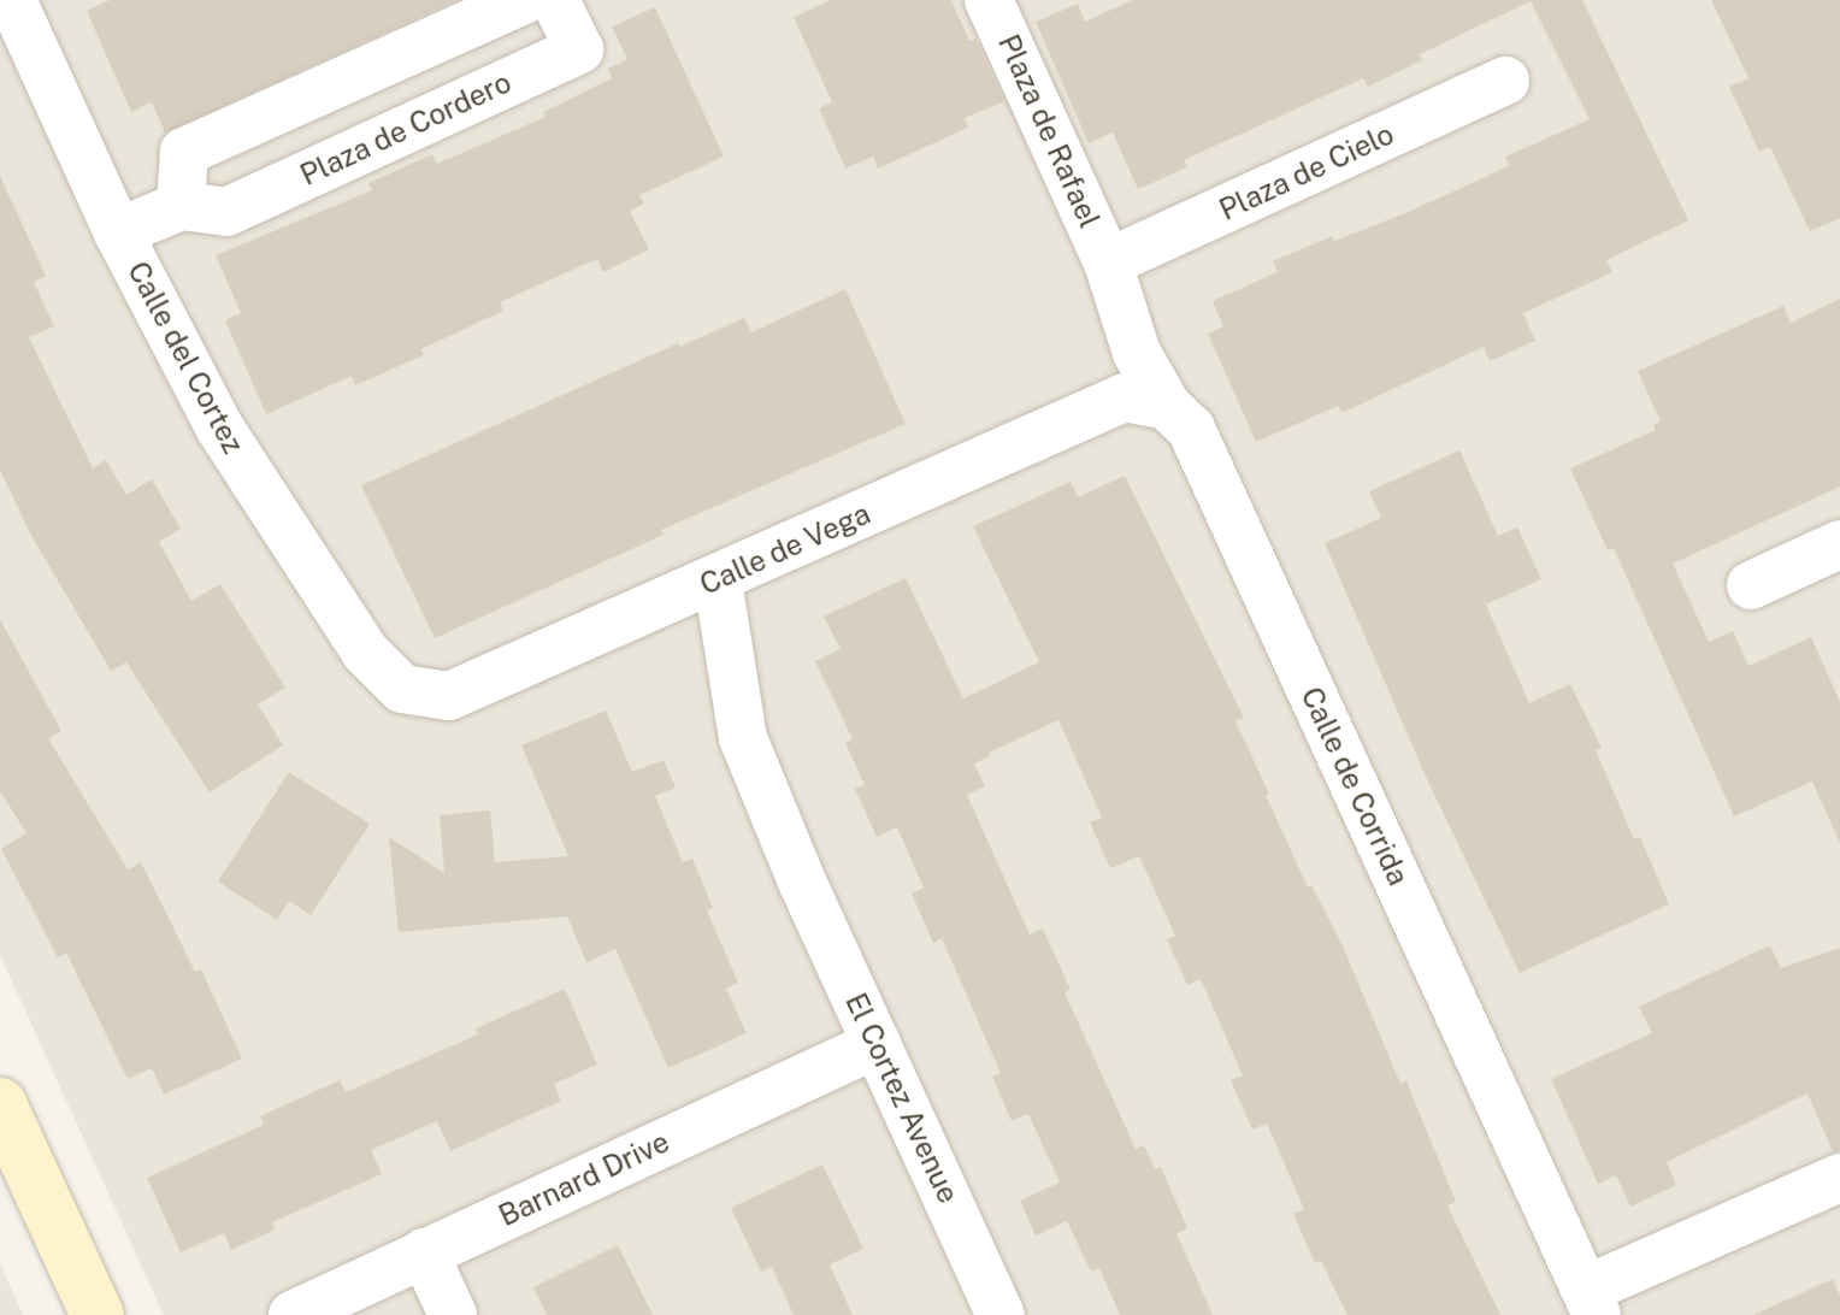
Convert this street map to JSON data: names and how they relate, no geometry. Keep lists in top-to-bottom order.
{
  "streets": {
    "street": [
      "Plaza de Cordero",
      "Plaza de Rafael",
      "Plaza de Cielo",
      "Calle del Cortez",
      "Calle de Vega",
      "Calle de Corrida",
      "El Cortez Avenue",
      "Barnard Drive"
    ]
  },
  "crossings": [
    ["Plaza de Cordero", "Calle del Cortez"],
    ["Plaza de Rafael", "Plaza de Cielo"],
    ["Plaza de Rafael", "Calle de Corrida"],
    ["Plaza de Cielo", "Calle de Corrida"],
    ["Calle del Cortez", "Calle de Vega"],
    ["Calle de Vega", "Calle de Corrida"],
    ["Calle de Vega", "El Cortez Avenue"],
    ["El Cortez Avenue", "Barnard Drive"]
  ]
}
